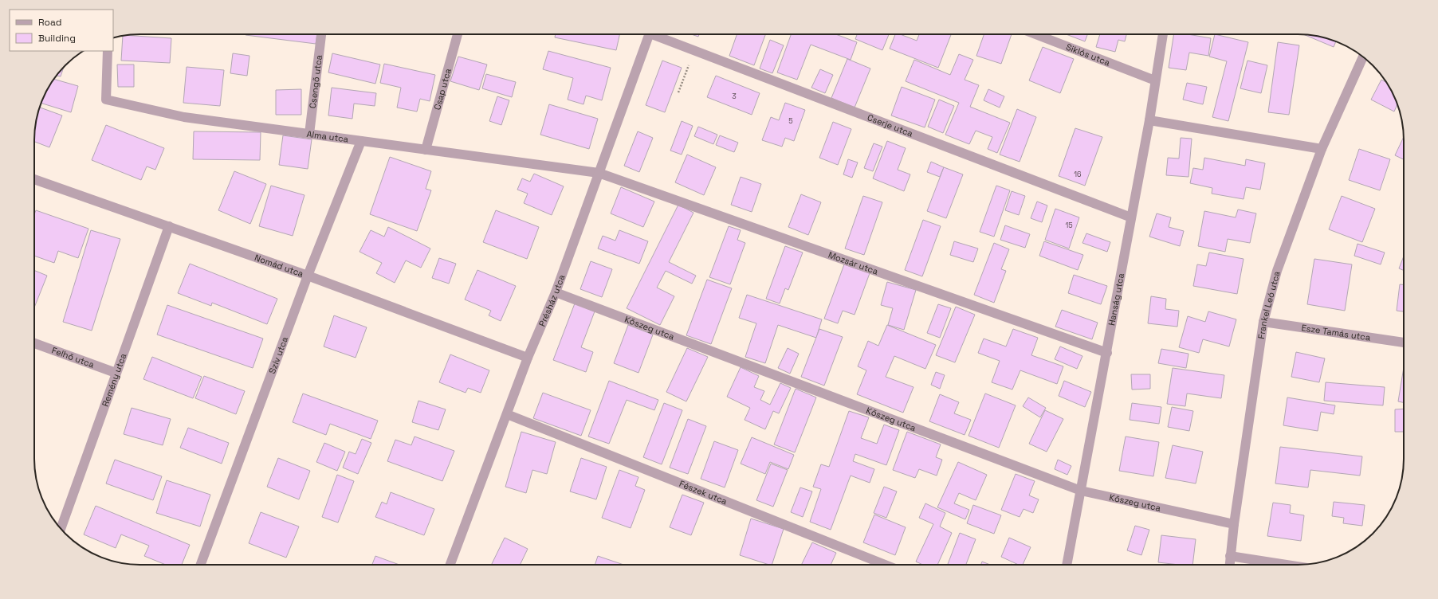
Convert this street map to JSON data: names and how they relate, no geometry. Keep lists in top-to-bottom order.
{
  "streets": {
    "street": [
      "Siklós utca",
      "Csengő utca",
      "Csap utca",
      "Cserje utca",
      "Alma utca",
      "Mozsár utca",
      "Nomád utca",
      "Hanság utca",
      "Présház utca",
      "Frankel Leó utca",
      "Kőszeg utca",
      "Esze Tamás utca",
      "Szív utca",
      "Felhő utca",
      "Remény utca",
      "Fészek utca"
    ]
  },
  "crossings": [
    ["Siklós utca", "Hanság utca"],
    ["Csengő utca", "Alma utca"],
    ["Csap utca", "Alma utca"],
    ["Cserje utca", "Hanság utca"],
    ["Alma utca", "Mozsár utca"],
    ["Alma utca", "Présház utca"],
    ["Alma utca", "Szív utca"],
    ["Mozsár utca", "Hanság utca"],
    ["Mozsár utca", "Présház utca"],
    ["Nomád utca", "Présház utca"],
    ["Nomád utca", "Szív utca"],
    ["Nomád utca", "Remény utca"],
    ["Hanság utca", "Kőszeg utca"],
    ["Présház utca", "Kőszeg utca"],
    ["Présház utca", "Fészek utca"],
    ["Frankel Leó utca", "Kőszeg utca"],
    ["Frankel Leó utca", "Esze Tamás utca"],
    ["Felhő utca", "Remény utca"]
  ],
  "house_numbers": [
    "3",
    "5",
    "16",
    "15"
  ],
  "legend": ["Road", "Building"]
}
